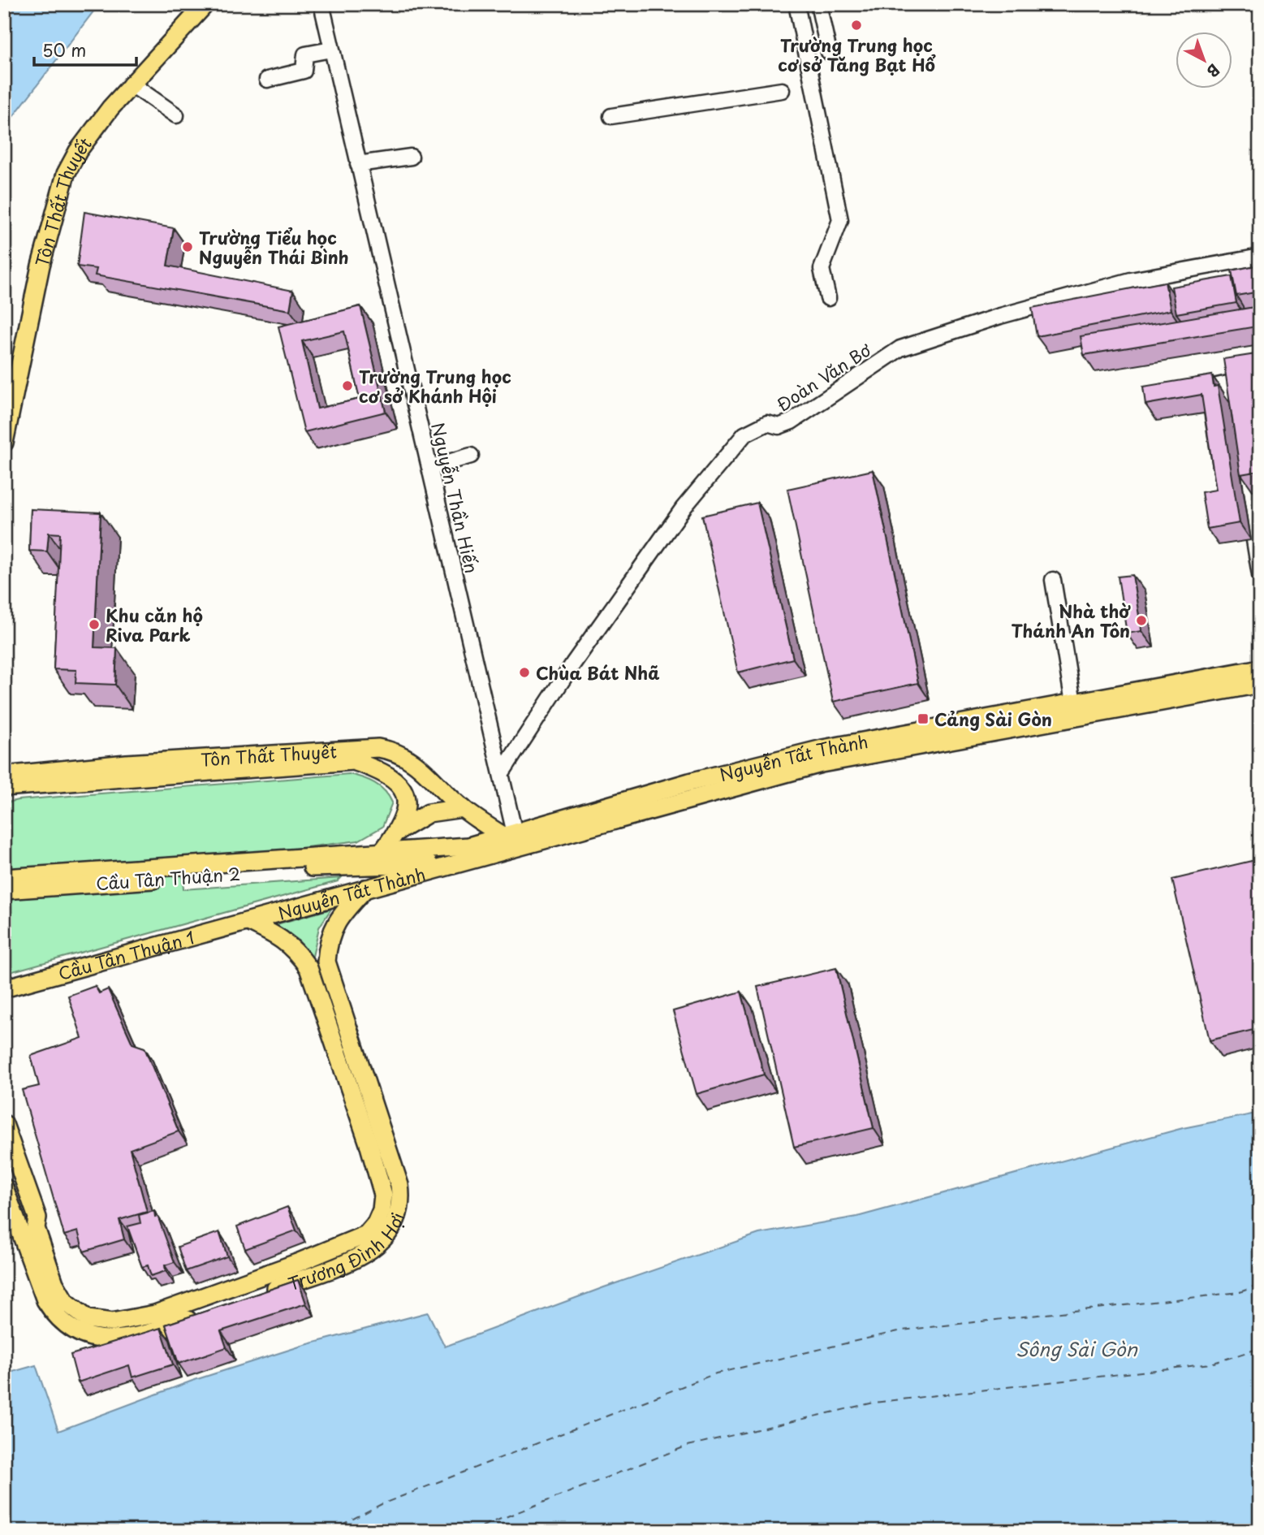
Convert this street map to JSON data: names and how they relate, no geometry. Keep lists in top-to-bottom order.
{
  "streets": {
    "main road": [
      "Tôn Thất Thuyết",
      "Nguyễn Tất Thành",
      "Cầu Tân Thuận 2",
      "Cầu Tân Thuận 1",
      "Trương Đình Hợi"
    ],
    "street": ["Đoàn Văn Bơ", "Nguyễn Thần Hiến"]
  },
  "crossings": [
    ["Tôn Thất Thuyết", "Nguyễn Thần Hiến"],
    ["Tôn Thất Thuyết", "Nguyễn Tất Thành"],
    ["Đoàn Văn Bơ", "Nguyễn Thần Hiến"],
    ["Nguyễn Thần Hiến", "Nguyễn Tất Thành"],
    ["Nguyễn Tất Thành", "Cầu Tân Thuận 2"],
    ["Nguyễn Tất Thành", "Cầu Tân Thuận 1"],
    ["Nguyễn Tất Thành", "Trương Đình Hợi"],
    ["Cầu Tân Thuận 1", "Trương Đình Hợi"]
  ],
  "water": ["Sông Sài Gòn"],
  "places": {
    "other": [
      "Trường Trung học cơ sở Tăng Bạt Hổ",
      "Trường Tiểu học Nguyễn Thái Bình",
      "Trường Trung học cơ sở Khánh Hội",
      "Nhà thờ Thánh An Tôn",
      "Khu căn hộ Riva Park",
      "Chùa Bát Nhã"
    ],
    "transit": ["Cảng Sài Gòn"]
  },
  "scale_bar": "50 m",
  "north": "bottom right"
}
